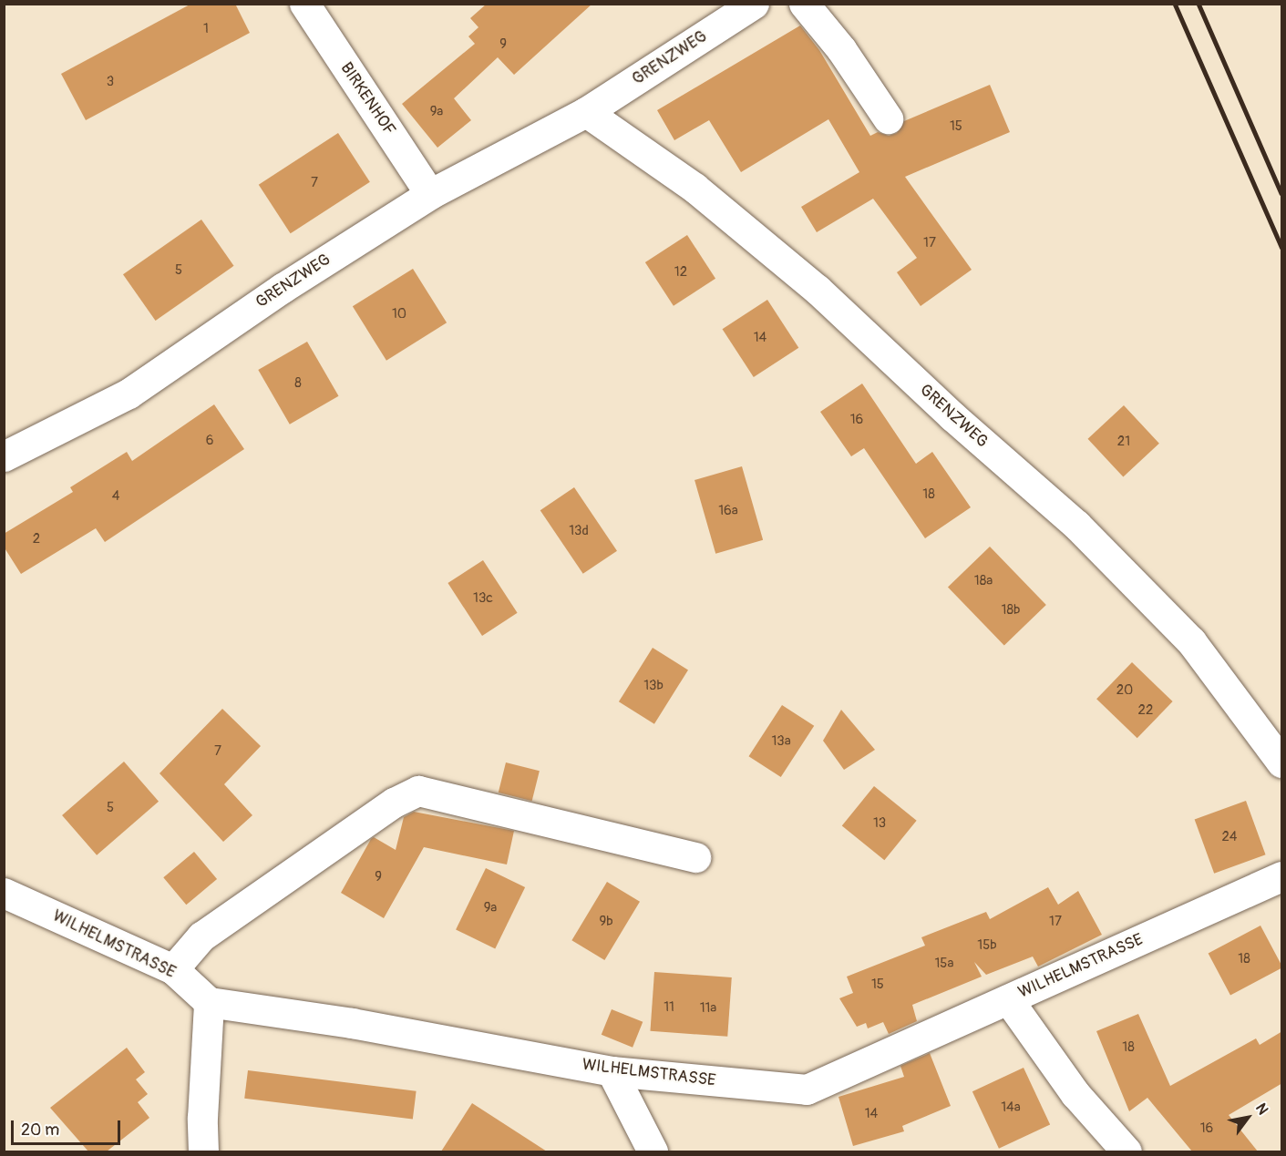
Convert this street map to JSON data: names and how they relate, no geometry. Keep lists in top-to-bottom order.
{
  "streets": {
    "street": ["GRENZWEG", "BIRKENHOF", "WILHELMSTRASSE"]
  },
  "crossings": [
    ["GRENZWEG", "BIRKENHOF"]
  ],
  "house_numbers": [
    "1",
    "9",
    "3",
    "9a",
    "15",
    "7",
    "17",
    "5",
    "12",
    "10",
    "14",
    "8",
    "16",
    "6",
    "21",
    "18",
    "4",
    "16a",
    "13d",
    "2",
    "18a",
    "13c",
    "18b",
    "13b",
    "20",
    "22",
    "13a",
    "7",
    "5",
    "13",
    "24",
    "9",
    "9a",
    "9b",
    "17",
    "15b",
    "18",
    "15a",
    "15",
    "11",
    "11a",
    "18",
    "14a",
    "14",
    "16"
  ],
  "scale_bar": "20 m",
  "north": "top right"
}
